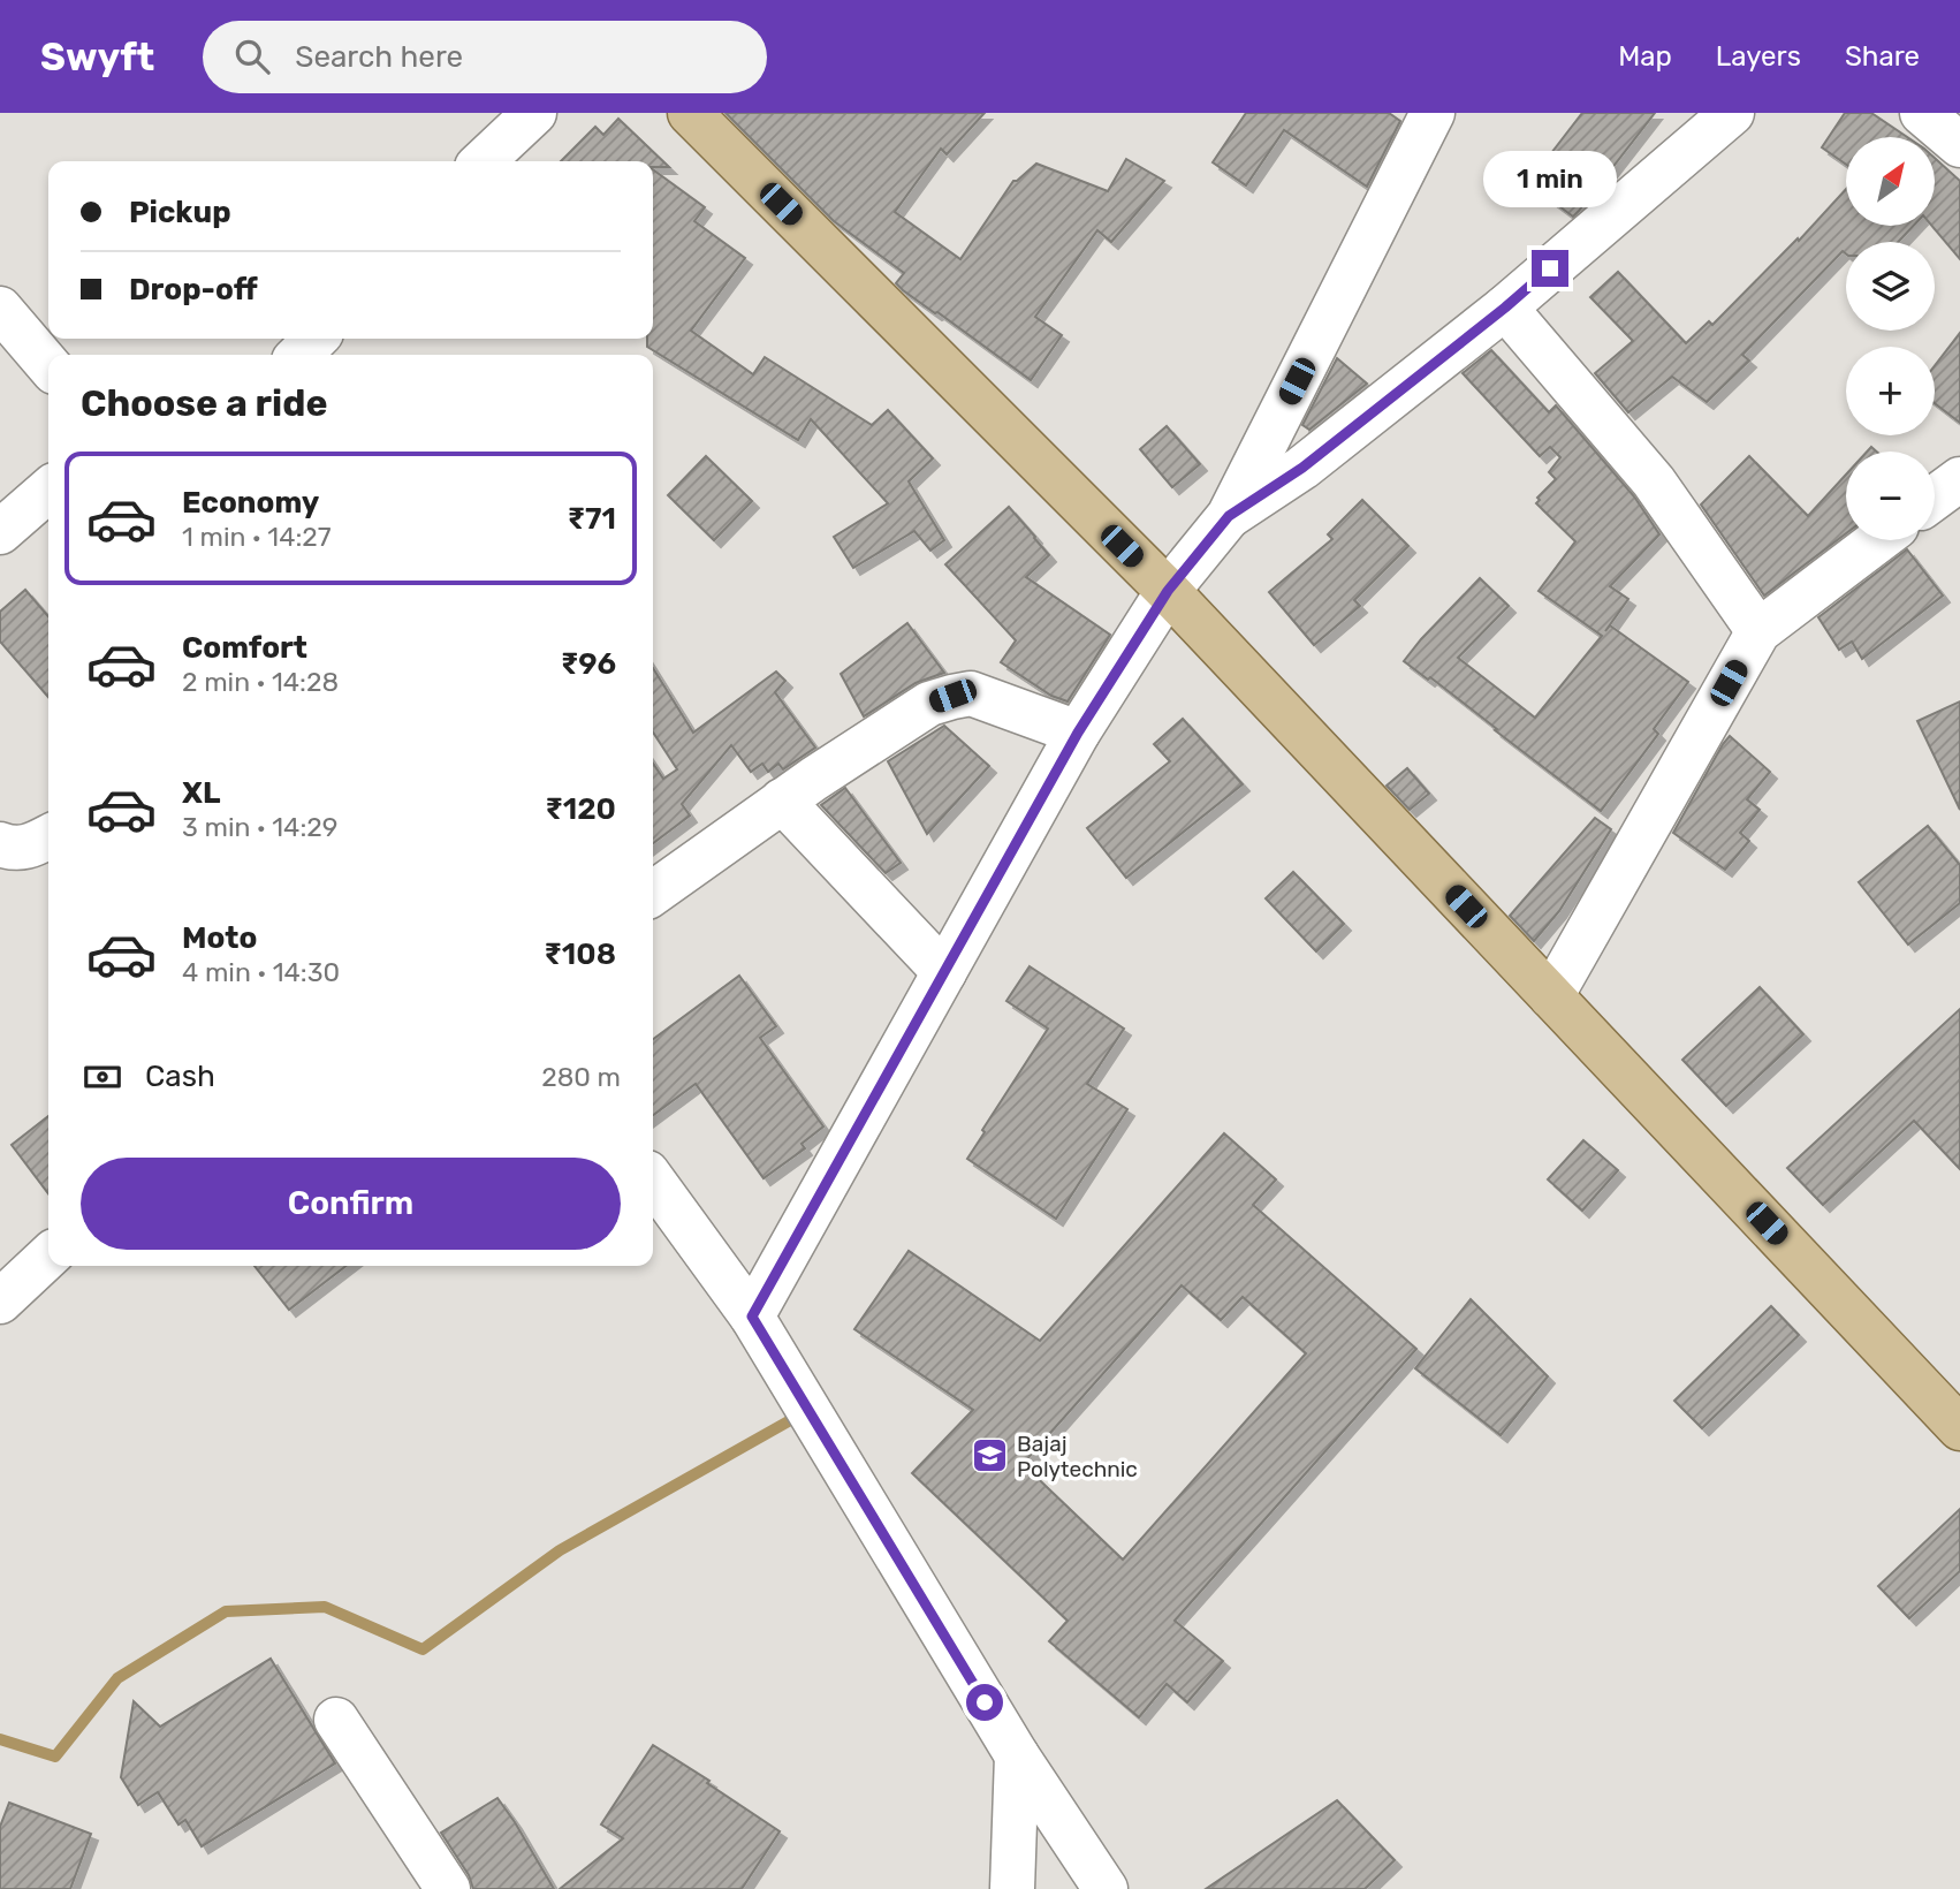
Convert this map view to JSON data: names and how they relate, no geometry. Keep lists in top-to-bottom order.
{
  "places": {
    "school or university": ["Bajaj Polytechnic"]
  },
  "north": "top right",
  "page": {
    "header": "Swyft",
    "search": "Search here",
    "nav": ["Map", "Layers", "Share"],
    "map_buttons": ["+", "−"],
    "bubble": "1 min",
    "banner": ["Pickup", "Drop-off"],
    "heading": "Choose a ride",
    "list": [
      {
        "name": "Economy",
        "note": "1 min · 14:27",
        "value": "₹71"
      },
      {
        "name": "Comfort",
        "note": "2 min · 14:28",
        "value": "₹96"
      },
      {
        "name": "XL",
        "note": "3 min · 14:29",
        "value": "₹120"
      },
      {
        "name": "Moto",
        "note": "4 min · 14:30",
        "value": "₹108"
      }
    ],
    "pay": ["Cash", "280 m"],
    "buttons": "Confirm"
  }
}
